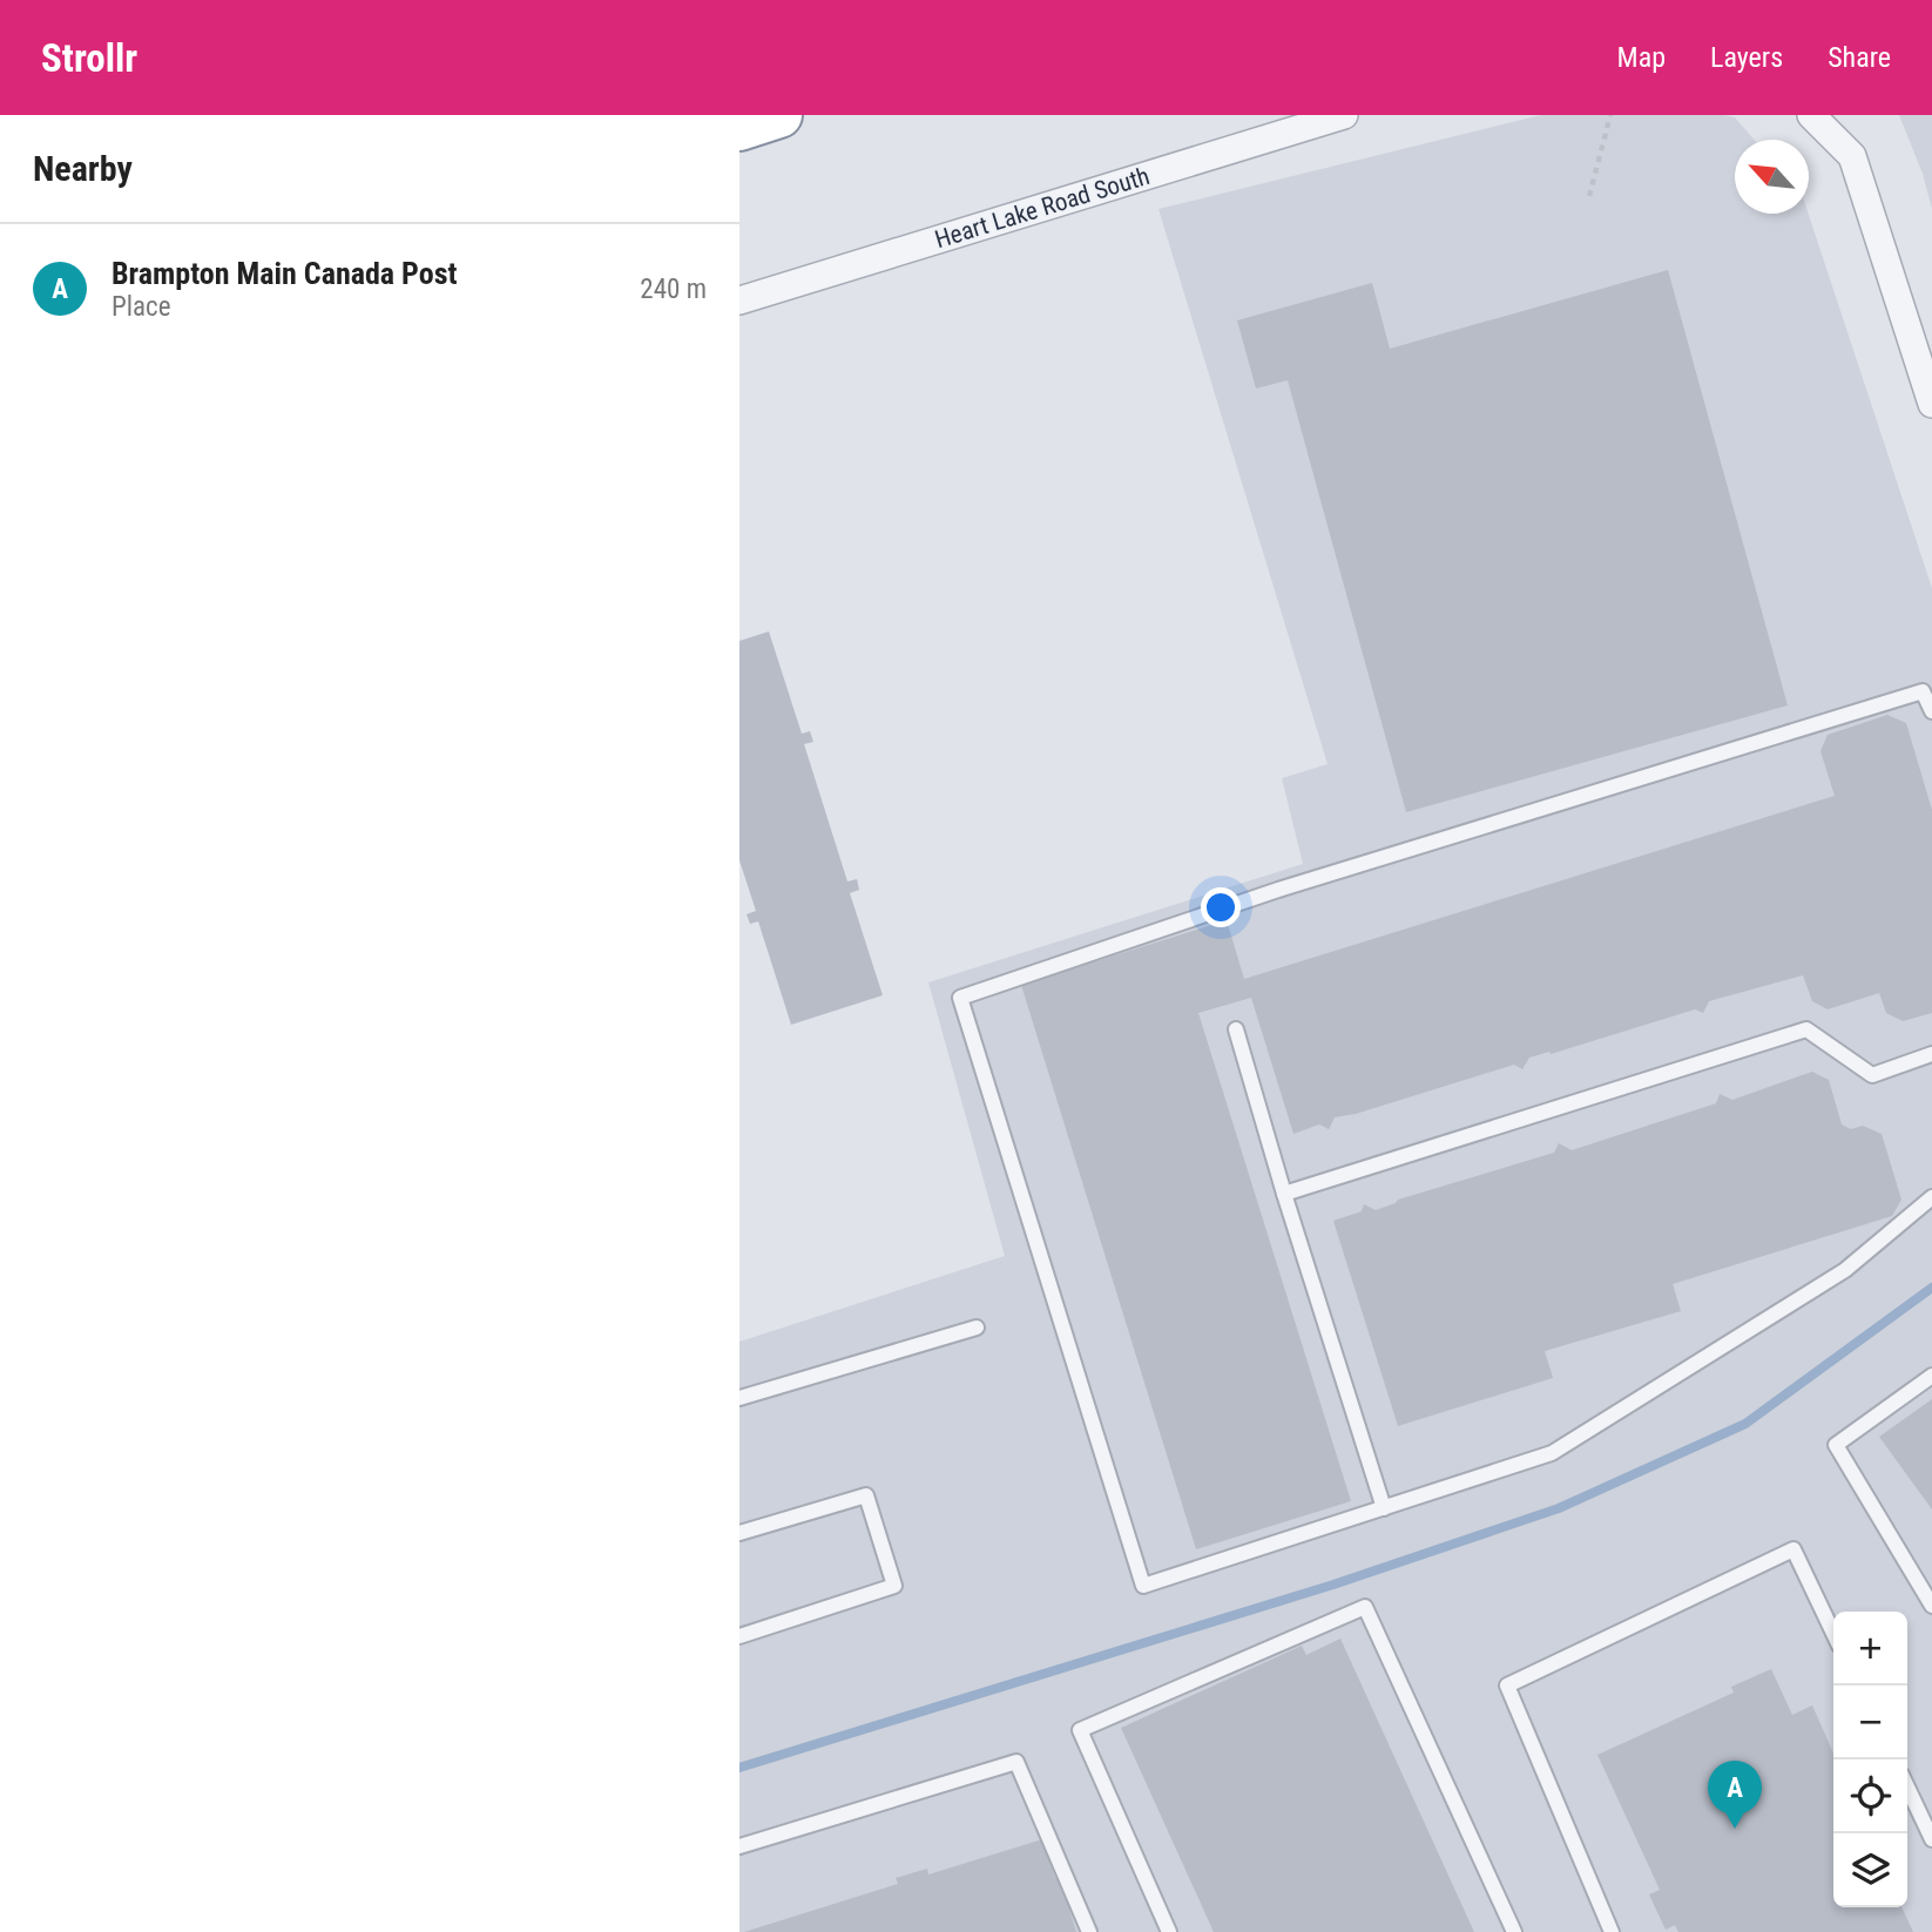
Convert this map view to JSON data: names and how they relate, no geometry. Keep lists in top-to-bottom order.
{
  "streets": {
    "street": ["Heart Lake Road South"]
  },
  "north": "top left",
  "page": {
    "header": "Strollr",
    "nav": ["Map", "Layers", "Share"],
    "heading": "Nearby",
    "list": [
      {
        "mark": "A",
        "name": "Brampton Main Canada Post",
        "note": "Place",
        "value": "240 m"
      }
    ],
    "map_buttons": ["+", "−"],
    "pins": "A"
  }
}
